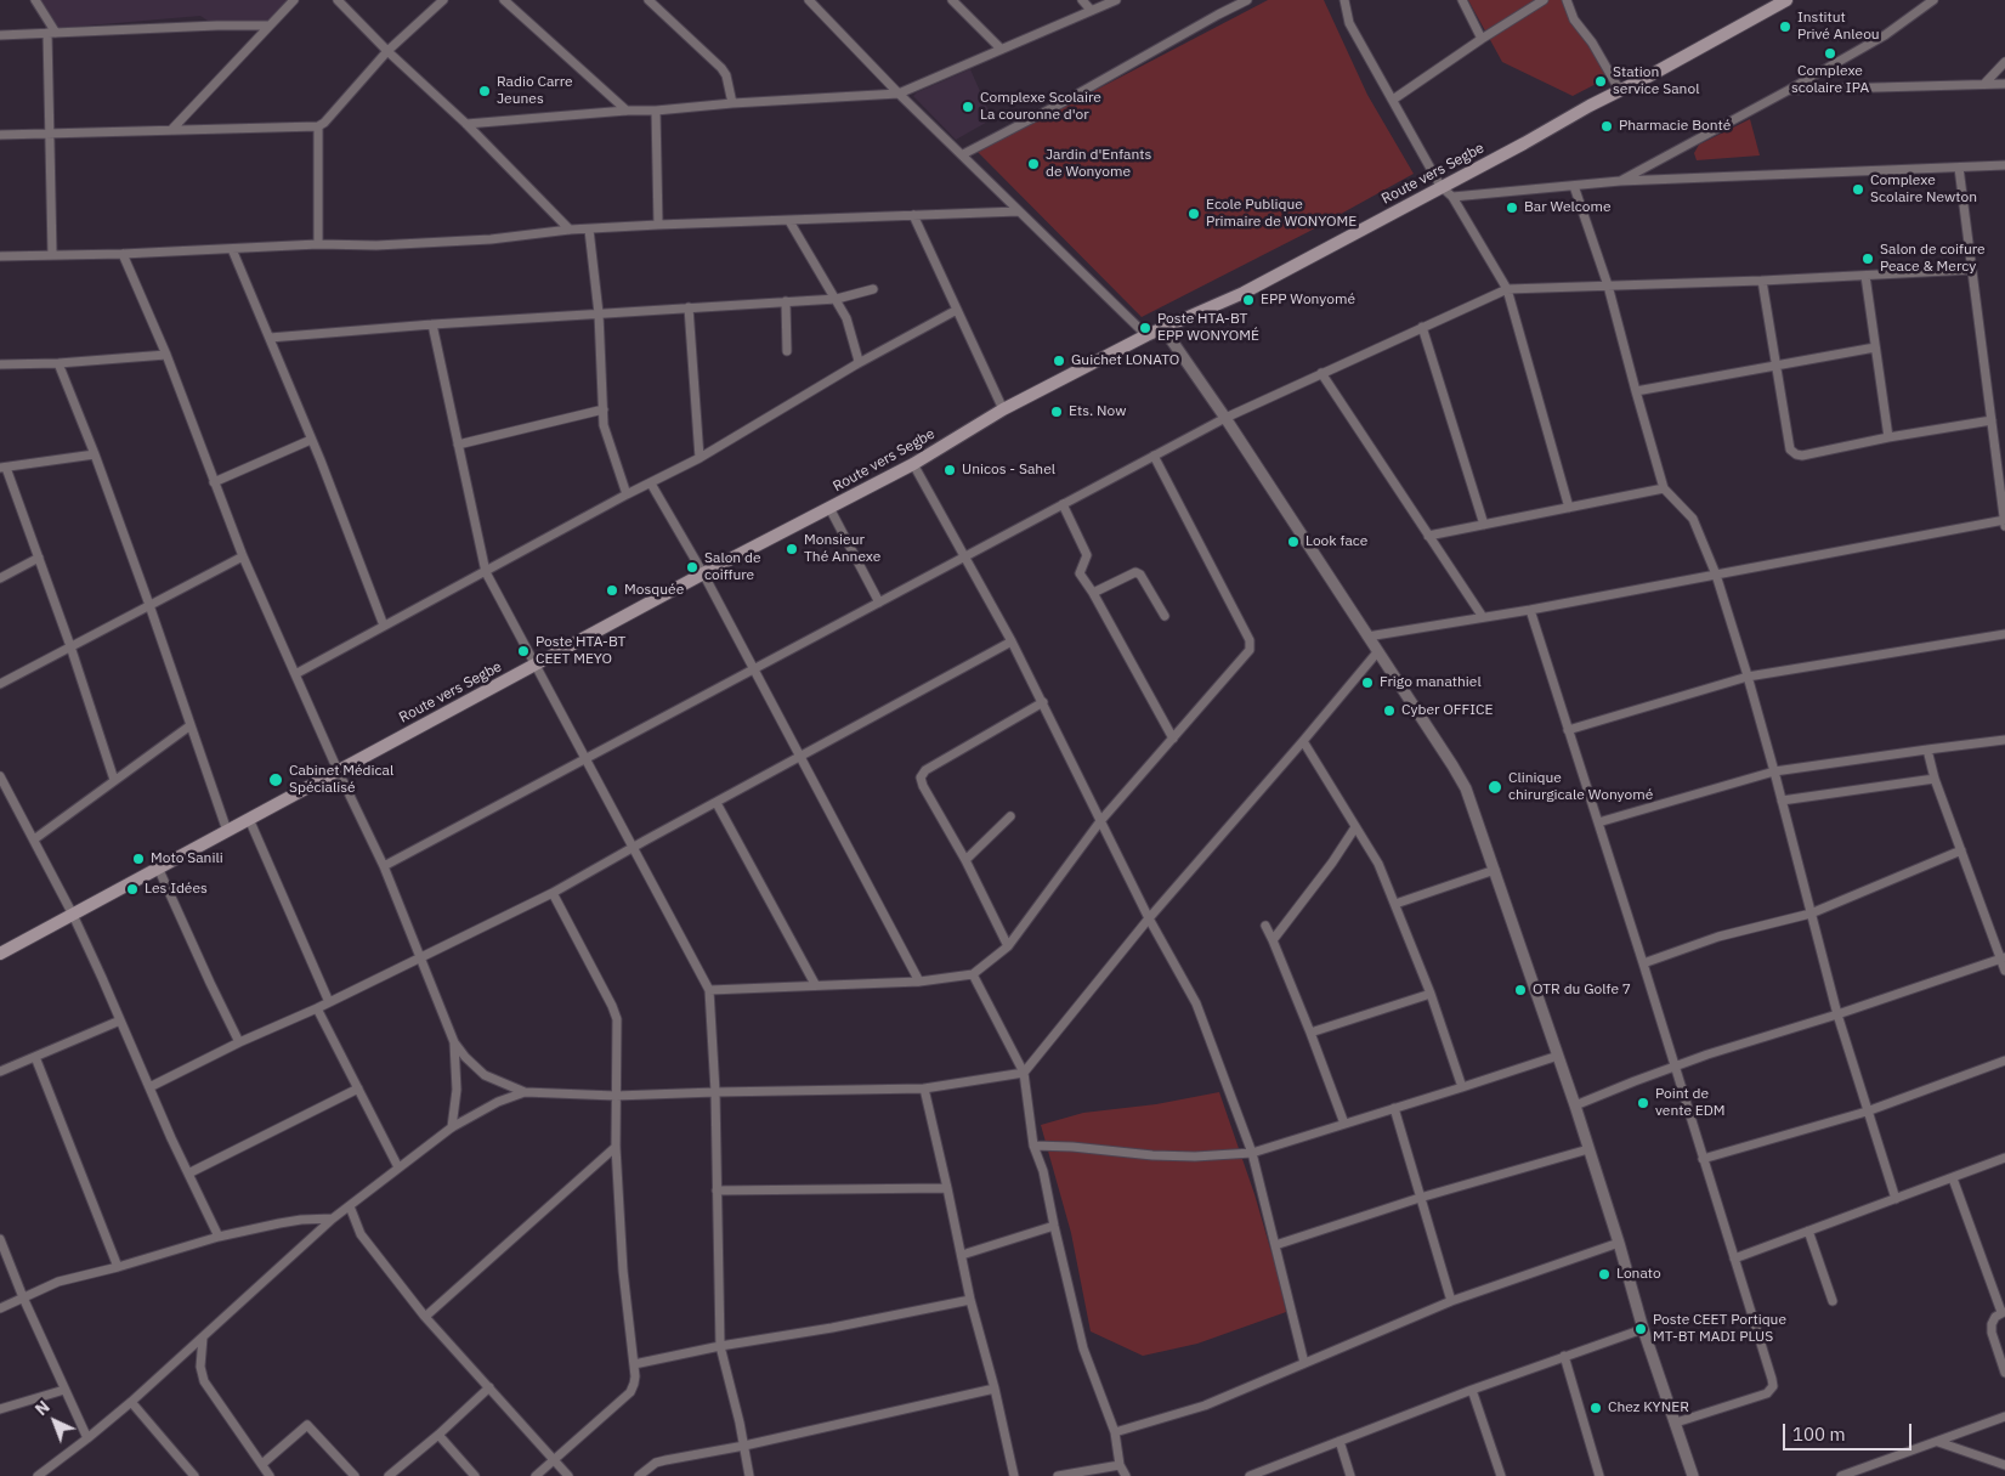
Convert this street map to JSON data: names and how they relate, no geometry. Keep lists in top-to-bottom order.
{
  "streets": {
    "main road": ["Route vers Segbe"]
  },
  "places": [
    "Institut Privé Anleou",
    "Complexe scolaire IPA",
    "Station service Sanol",
    "Radio Carre Jeunes",
    "Complexe Scolaire La couronne d'or",
    "Pharmacie Bonté",
    "Jardin d'Enfants de Wonyome",
    "Complexe Scolaire Newton",
    "Bar Welcome",
    "Ecole Publique Primaire de WONYOME",
    "Salon de coifure Peace & Mercy",
    "EPP Wonyomé",
    "Poste HTA-BT EPP WONYOMÉ",
    "Guichet LONATO",
    "Ets. Now",
    "Unicos - Sahel",
    "Look face",
    "Monsieur Thé Annexe",
    "Salon de coiffure",
    "Mosquée",
    "Poste HTA-BT CEET MEYO",
    "Frigo manathiel",
    "Cyber OFFICE",
    "Cabinet Médical Spécialisé",
    "Clinique chirurgicale Wonyomé",
    "Moto Sanili",
    "Les Idées",
    "OTR du Golfe 7",
    "Point de vente EDM",
    "Lonato",
    "Poste CEET Portique MT-BT MADI PLUS",
    "Chez KYNER"
  ],
  "scale_bar": "100 m",
  "north": "top left"
}
